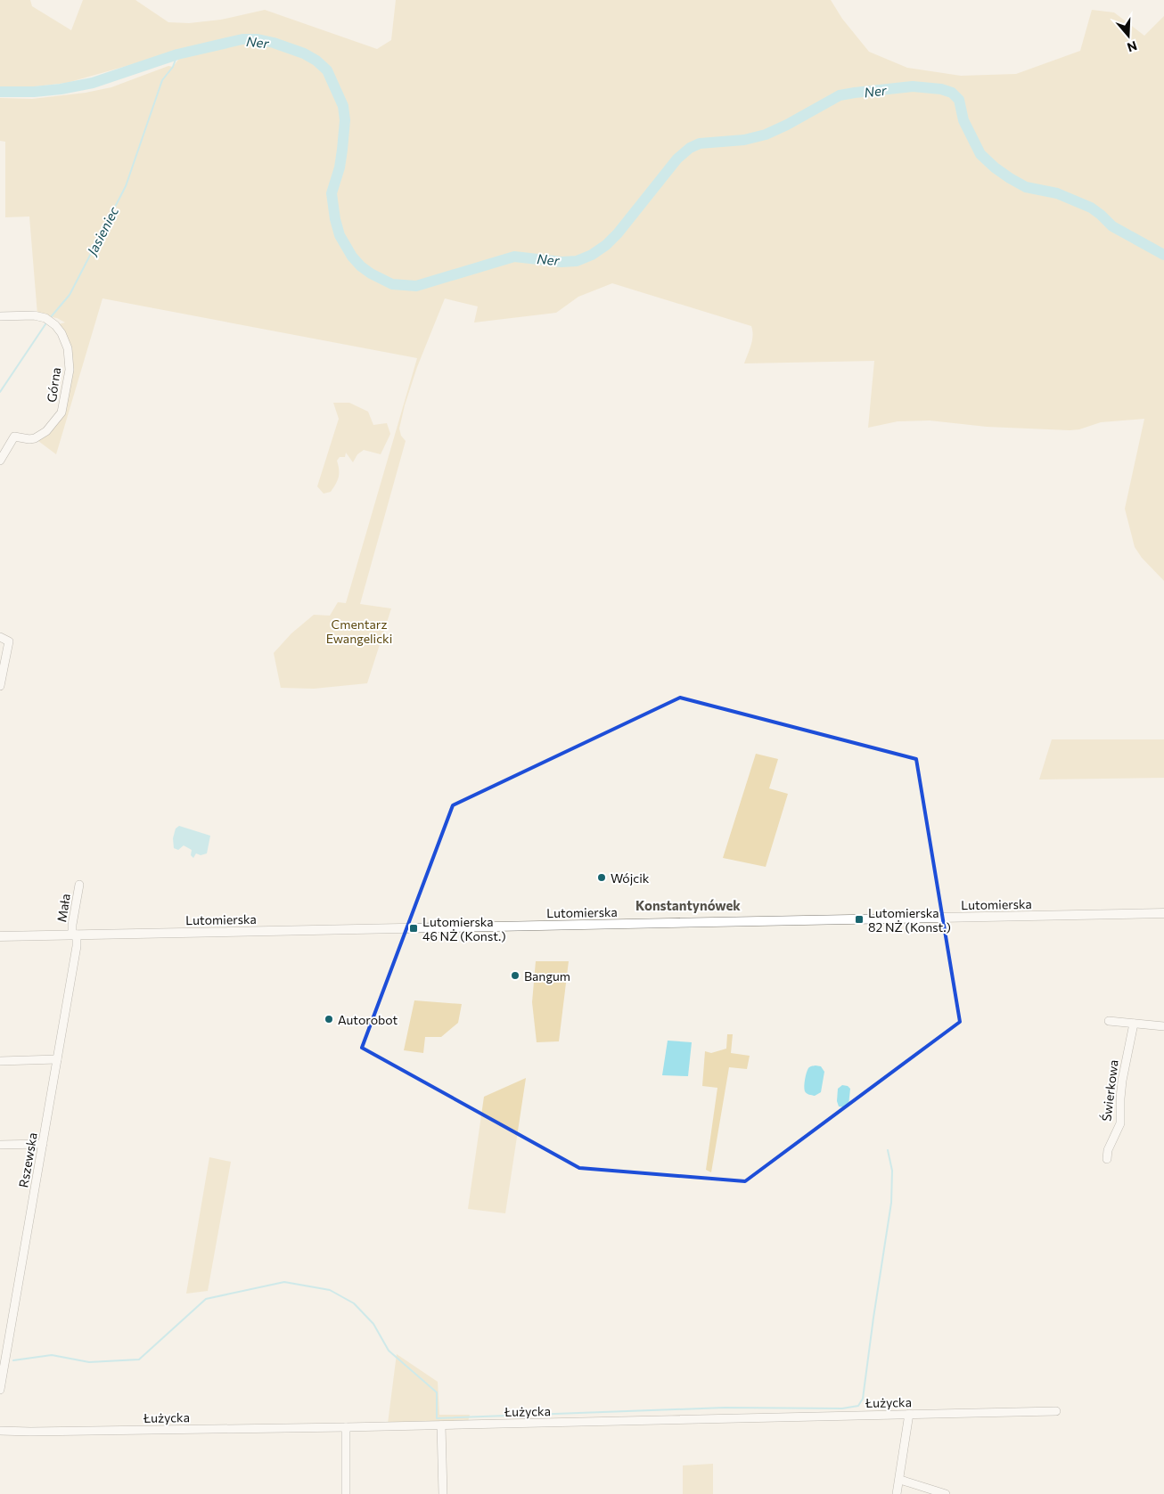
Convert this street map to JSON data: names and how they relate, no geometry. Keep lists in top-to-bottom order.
{
  "streets": {
    "main road": ["Lutomierska"],
    "street": [
      "Górna",
      "Mała",
      "Świerkowa",
      "Rszewska",
      "Łużycka"
    ]
  },
  "crossings": [
    ["Lutomierska", "Mała"],
    ["Lutomierska", "Rszewska"],
    ["Mała", "Rszewska"]
  ],
  "districts": ["Konstantynówek"],
  "water": ["Ner", "Jasieniec"],
  "parks": ["Cmentarz Ewangelicki"],
  "places": {
    "other": ["Wójcik", "Bangum", "Autorobot"],
    "transit": ["Lutomierska 82 NŻ (Konst.)", "Lutomierska 46 NŻ (Konst.)"]
  },
  "north": "bottom"
}
